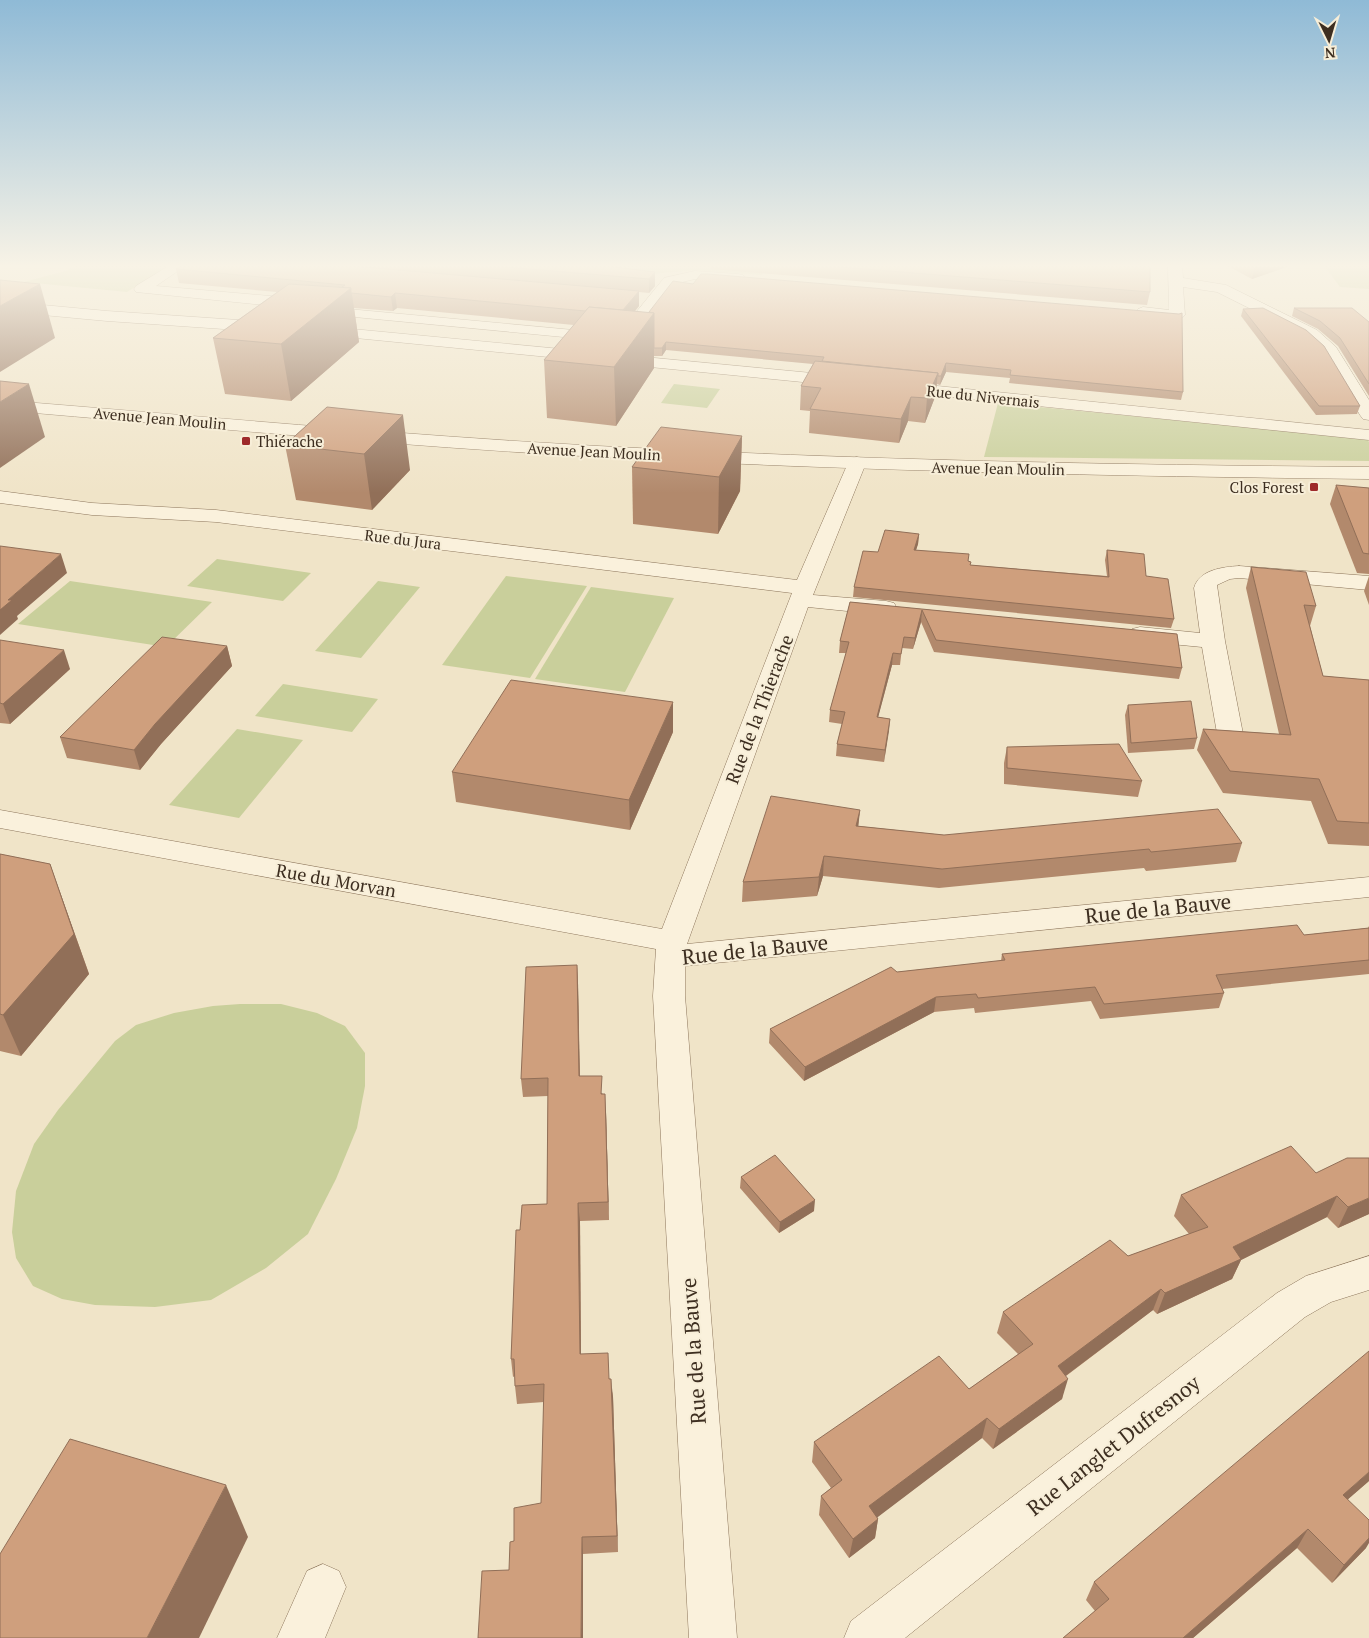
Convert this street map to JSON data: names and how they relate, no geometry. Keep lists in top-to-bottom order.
{
  "streets": {
    "street": [
      "Rue du Nivernais",
      "Avenue Jean Moulin",
      "Rue du Jura",
      "Rue de la Thierache",
      "Rue du Morvan",
      "Rue de la Bauve",
      "Rue Langlet Dufresnoy"
    ]
  },
  "crossings": [
    ["Avenue Jean Moulin", "Rue de la Thierache"],
    ["Rue du Jura", "Rue de la Thierache"],
    ["Rue de la Thierache", "Rue du Morvan"],
    ["Rue de la Thierache", "Rue de la Bauve"],
    ["Rue du Morvan", "Rue de la Bauve"]
  ],
  "places": {
    "transit": ["Thiérache", "Clos Forest"]
  },
  "north": "bottom"
}
